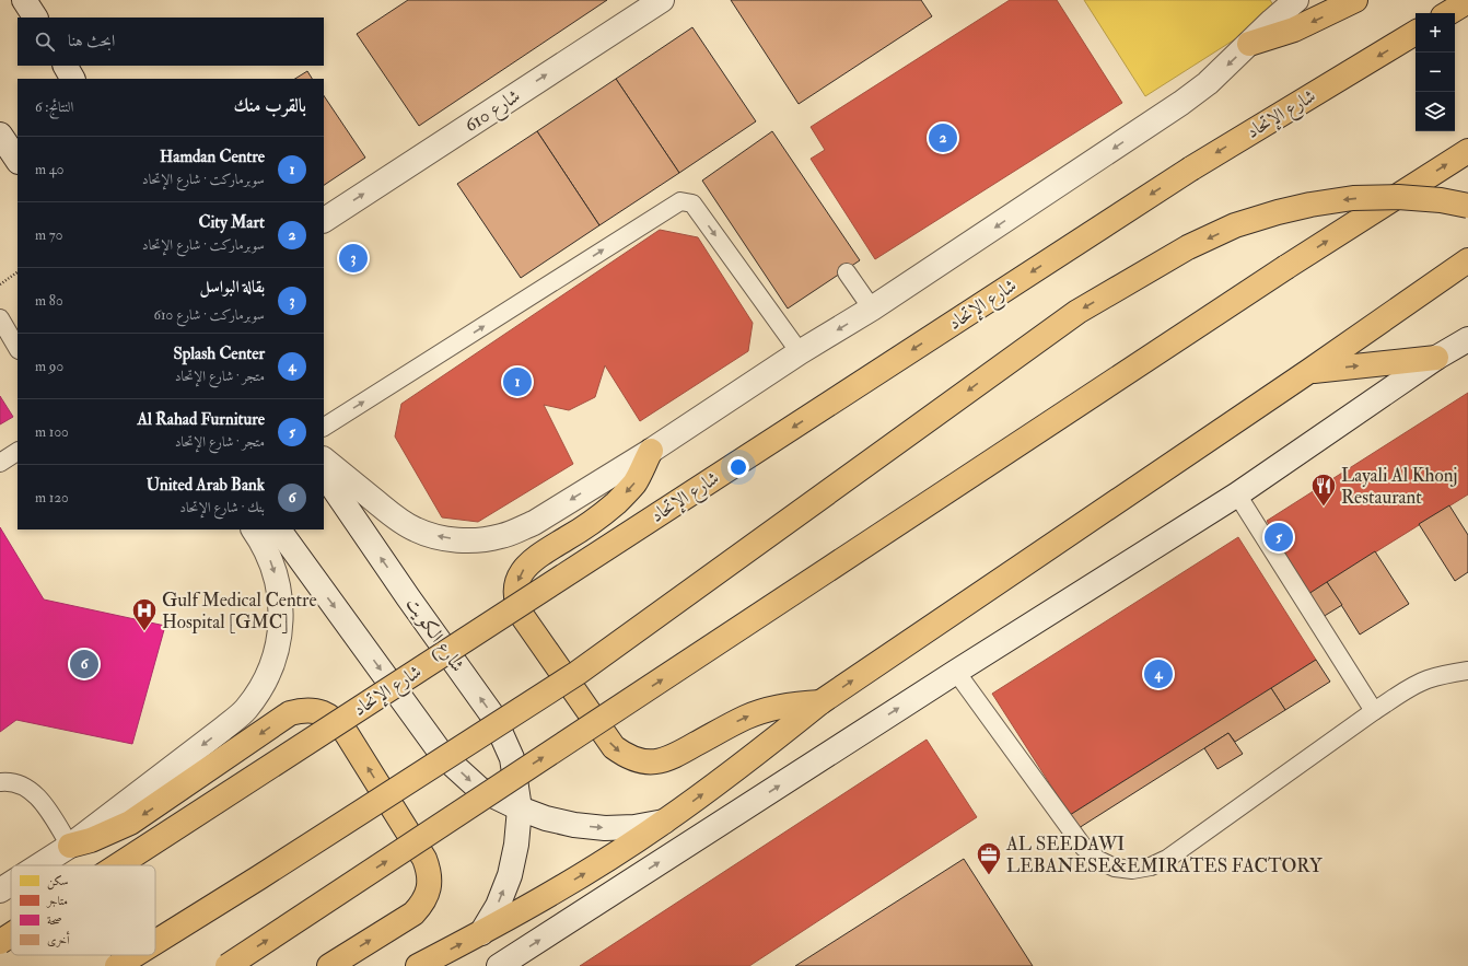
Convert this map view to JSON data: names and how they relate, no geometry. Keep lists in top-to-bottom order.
{
  "streets": {
    "main road": ["شارع 610", "شارع الإتحاد", "شارع الكويت"]
  },
  "one_way": ["شارع 610"],
  "places": {
    "restaurant": ["Layali Al Khonj Restaurant"],
    "hospital": ["Gulf Medical Centre Hospital [GMC]"],
    "office": ["AL SEEDAWI LEBANESE&EMIRATES FACTORY"]
  },
  "legend": [
    "سكن",
    "متاجر",
    "صحة",
    "أخرى"
  ],
  "page": {
    "map_buttons": ["+", "−"],
    "search": "ابحث هنا",
    "heading": ["بالقرب منك", "النتائج: 6"],
    "pins": [
      "2",
      "3",
      "1",
      "5",
      "6",
      "4"
    ],
    "list": [
      {
        "mark": "1",
        "name": "Hamdan Centre",
        "note": "سوبرماركت · شارع الإتحاد",
        "value": "40 m"
      },
      {
        "mark": "2",
        "name": "City Mart",
        "note": "سوبرماركت · شارع الإتحاد",
        "value": "70 m"
      },
      {
        "mark": "3",
        "name": "بقالة البواسل",
        "note": "سوبرماركت · شارع 610",
        "value": "80 m"
      },
      {
        "mark": "4",
        "name": "Splash Center",
        "note": "متجر · شارع الإتحاد",
        "value": "90 m"
      },
      {
        "mark": "5",
        "name": "Al Rahad Furniture",
        "note": "متجر · شارع الإتحاد",
        "value": "100 m"
      },
      {
        "mark": "6",
        "name": "United Arab Bank",
        "note": "بنك · شارع الإتحاد",
        "value": "120 m"
      }
    ]
  }
}
